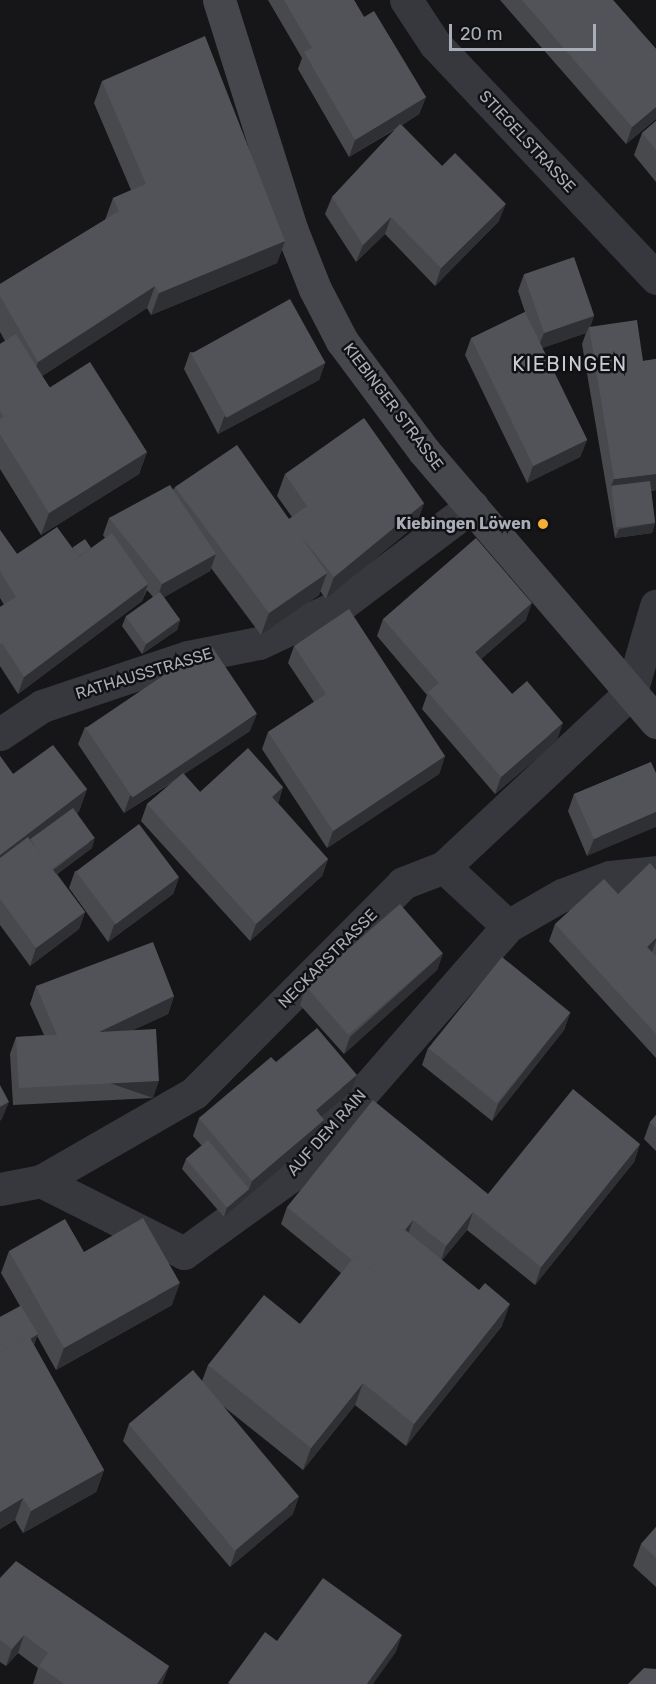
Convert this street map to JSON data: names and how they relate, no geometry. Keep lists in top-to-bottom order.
{
  "streets": {
    "street": [
      "STIEGELSTRASSE",
      "KIEBINGER STRASSE",
      "RATHAUSSTRASSE",
      "NECKARSTRASSE",
      "AUF DEM RAIN"
    ]
  },
  "crossings": [
    ["KIEBINGER STRASSE", "RATHAUSSTRASSE"],
    ["KIEBINGER STRASSE", "NECKARSTRASSE"],
    ["NECKARSTRASSE", "AUF DEM RAIN"]
  ],
  "districts": ["KIEBINGEN"],
  "places": ["Kiebingen Löwen"],
  "scale_bar": "20 m"
}
